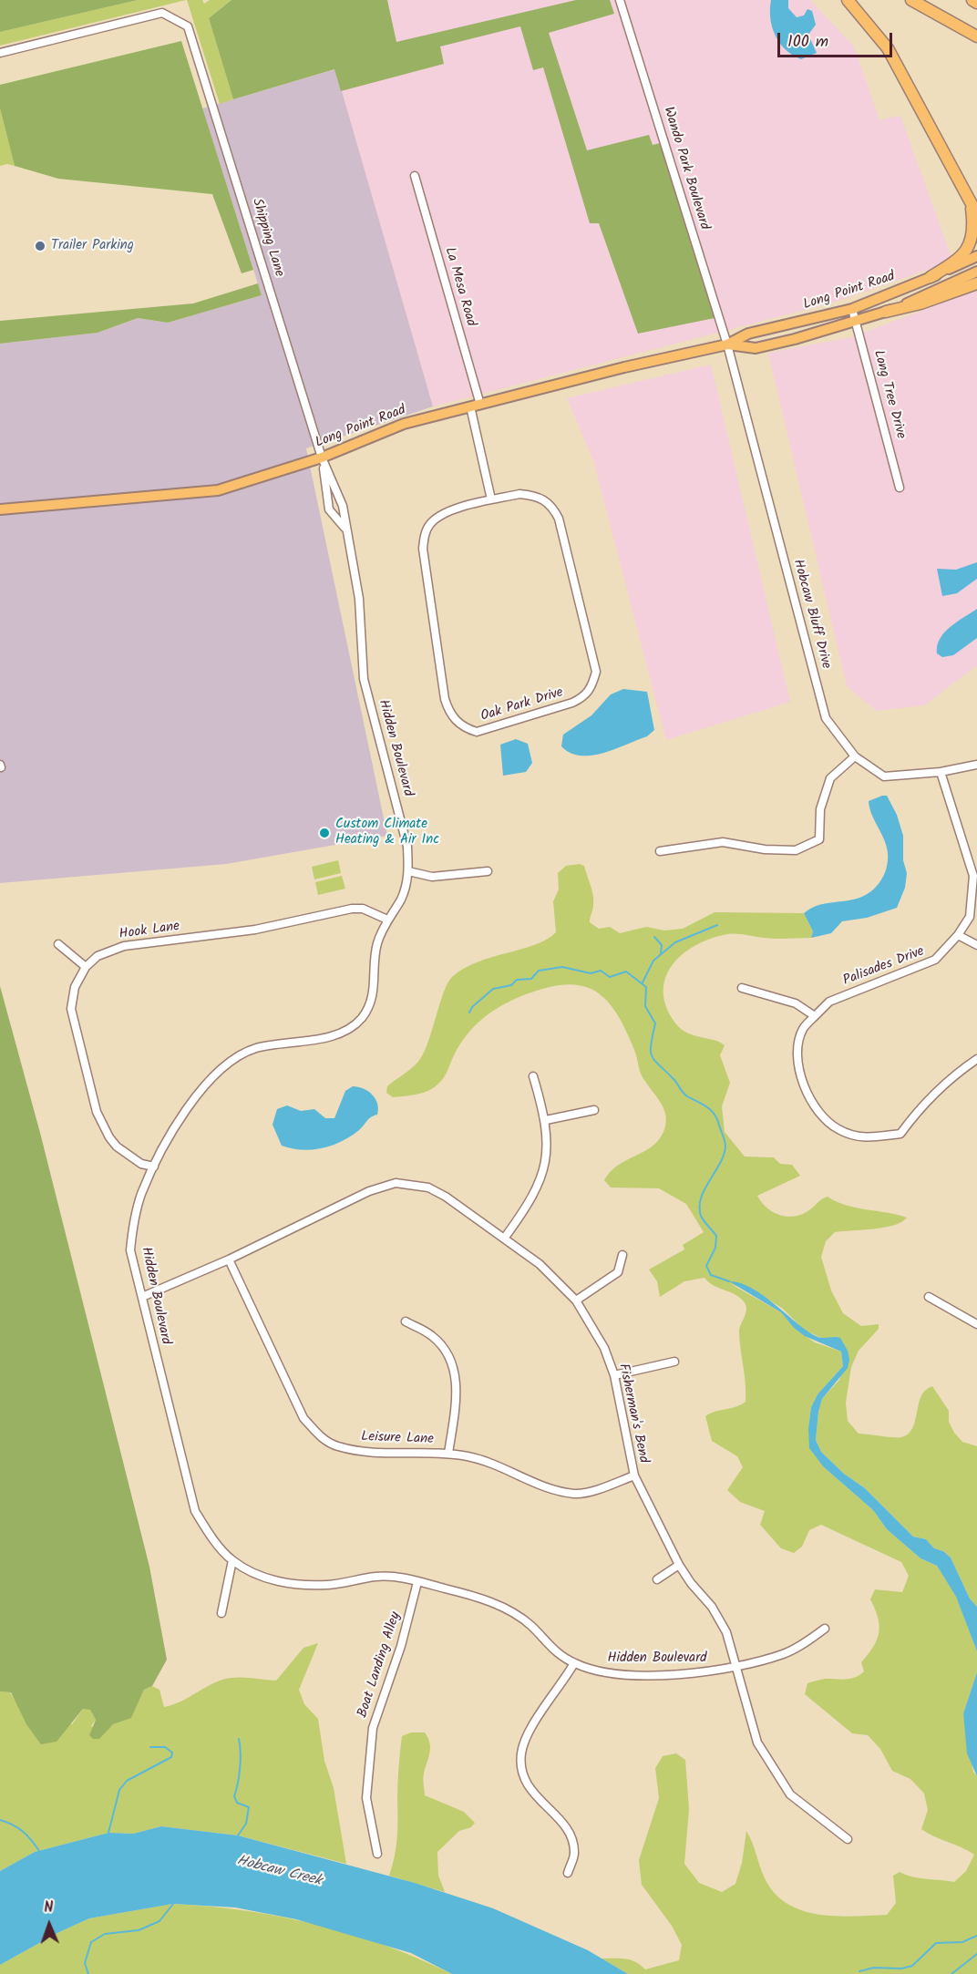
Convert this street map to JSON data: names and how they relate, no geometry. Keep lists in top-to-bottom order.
{
  "streets": {
    "main road": ["Long Point Road"],
    "street": [
      "Wando Park Boulevard",
      "Shipping Lane",
      "La Mesa Road",
      "Long Tree Drive",
      "Hobcaw Bluff Drive",
      "Oak Park Drive",
      "Hidden Boulevard",
      "Hook Lane",
      "Palisades Drive",
      "Fisherman's Bend",
      "Leisure Lane",
      "Boat Landing Alley"
    ]
  },
  "crossings": [
    ["Wando Park Boulevard", "Long Point Road"],
    ["Wando Park Boulevard", "Hobcaw Bluff Drive"],
    ["Shipping Lane", "Long Point Road"],
    ["Shipping Lane", "Hidden Boulevard"],
    ["La Mesa Road", "Long Point Road"],
    ["Long Point Road", "Long Tree Drive"],
    ["Long Point Road", "Hobcaw Bluff Drive"],
    ["Long Point Road", "Hidden Boulevard"],
    ["Hobcaw Bluff Drive", "Palisades Drive"],
    ["Hidden Boulevard", "Hook Lane"],
    ["Hidden Boulevard", "Fisherman's Bend"],
    ["Hidden Boulevard", "Boat Landing Alley"],
    ["Fisherman's Bend", "Leisure Lane"]
  ],
  "water": ["Hobcaw Creek"],
  "places": ["Trailer Parking", "Custom Climate Heating & Air Inc"],
  "scale_bar": "100 m",
  "north": "top"
}
